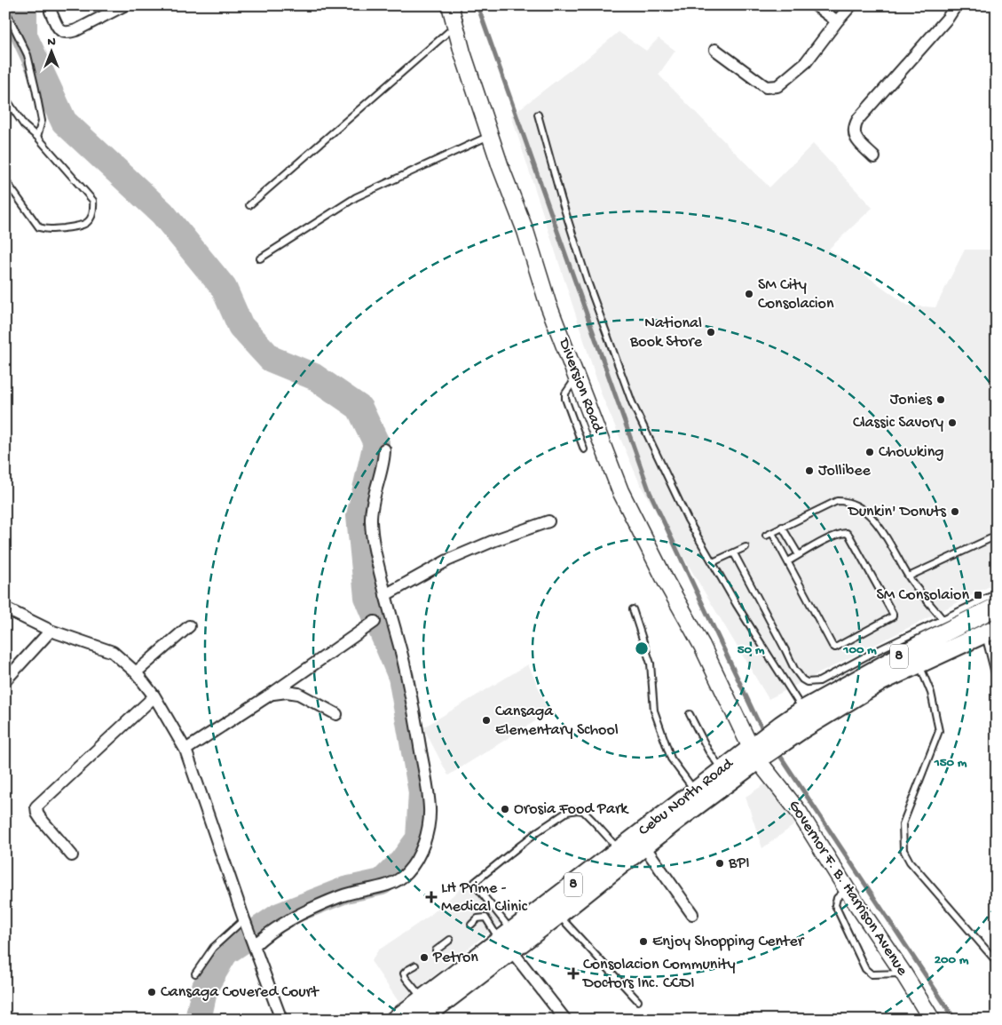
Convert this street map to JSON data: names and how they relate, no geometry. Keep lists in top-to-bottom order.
{
  "streets": {
    "main road": ["8", "Cebu North Road"],
    "street": ["Diversion Road", "Governor F. B. Harrison Avenue"]
  },
  "crossings": [
    ["Diversion Road", "Cebu North Road"],
    ["Diversion Road", "Governor F. B. Harrison Avenue"],
    ["Cebu North Road", "Governor F. B. Harrison Avenue"]
  ],
  "places": {
    "other": [
      "SM City Consolacion",
      "National Book Store",
      "Jonies",
      "Classic Savory",
      "Chowking",
      "Jollibee",
      "Dunkin' Donuts",
      "Cansaga Elementary School",
      "Orosia Food Park",
      "BPI",
      "Enjoy Shopping Center",
      "Petron",
      "Cansaga Covered Court"
    ],
    "transit": ["SM Consolaion"],
    "health": ["LH Prime - Medical Clinic", "Consolacion Community Doctors Inc. CCDI"]
  },
  "north": "top",
  "rings": [
    "50 m",
    "100 m",
    "150 m",
    "200 m"
  ]
}
